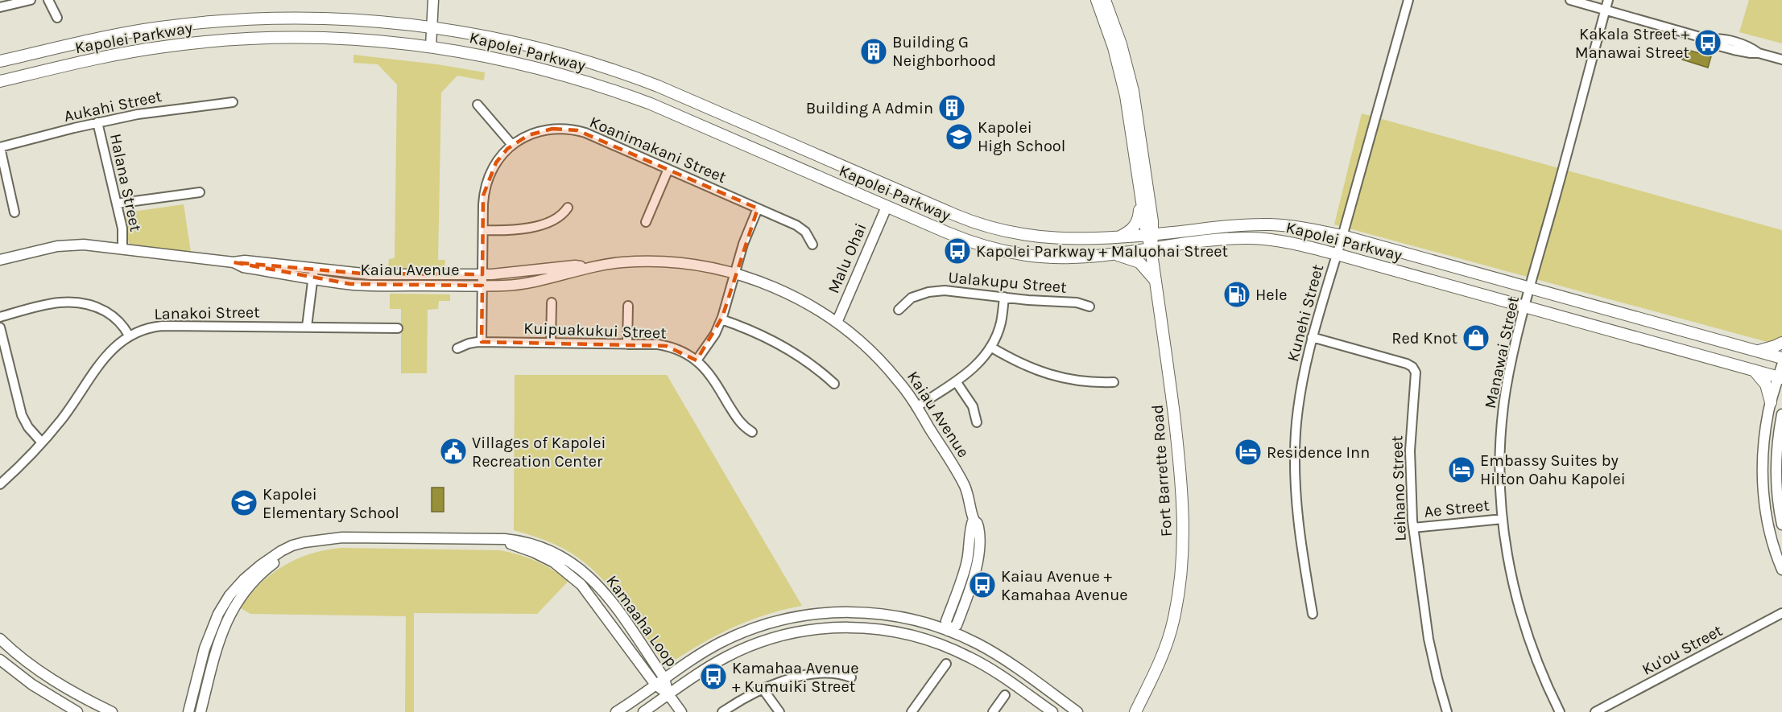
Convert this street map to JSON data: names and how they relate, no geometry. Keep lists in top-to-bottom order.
{
  "streets": {
    "main road": ["Kapolei Parkway", "Fort Barrette Road"],
    "street": [
      "Aukahi Street",
      "Koanimakani Street",
      "Halana Street",
      "Malu Ohai",
      "Kaiau Avenue",
      "Ualakupu Street",
      "Lanakoi Street",
      "Kunehi Street",
      "Kuipuakukui Street",
      "Manawai Street",
      "Leihano Street",
      "Ae Street",
      "Kamaaha Loop",
      "Ku'ou Street"
    ]
  },
  "crossings": [
    ["Kapolei Parkway", "Malu Ohai"],
    ["Kapolei Parkway", "Kunehi Street"],
    ["Kapolei Parkway", "Manawai Street"],
    ["Kapolei Parkway", "Fort Barrette Road"],
    ["Aukahi Street", "Halana Street"],
    ["Koanimakani Street", "Kaiau Avenue"],
    ["Koanimakani Street", "Kuipuakukui Street"],
    ["Halana Street", "Kaiau Avenue"],
    ["Malu Ohai", "Kaiau Avenue"],
    ["Kunehi Street", "Leihano Street"],
    ["Manawai Street", "Ae Street"],
    ["Leihano Street", "Ae Street"]
  ],
  "places": {
    "bus stop": [
      "Kakala Street + Manawai Street",
      "Kapolei Parkway + Maluohai Street",
      "Kaiau Avenue + Kamahaa Avenue",
      "Kamahaa Avenue + Kumuiki Street"
    ],
    "building": ["Building G Neighborhood", "Building A Admin"],
    "school or university": ["Kapolei High School", "Kapolei Elementary School"],
    "fuel station": ["Hele"],
    "shop": ["Red Knot"],
    "public building": ["Villages of Kapolei Recreation Center"],
    "hotel": ["Residence Inn", "Embassy Suites by Hilton Oahu Kapolei"]
  }
}
